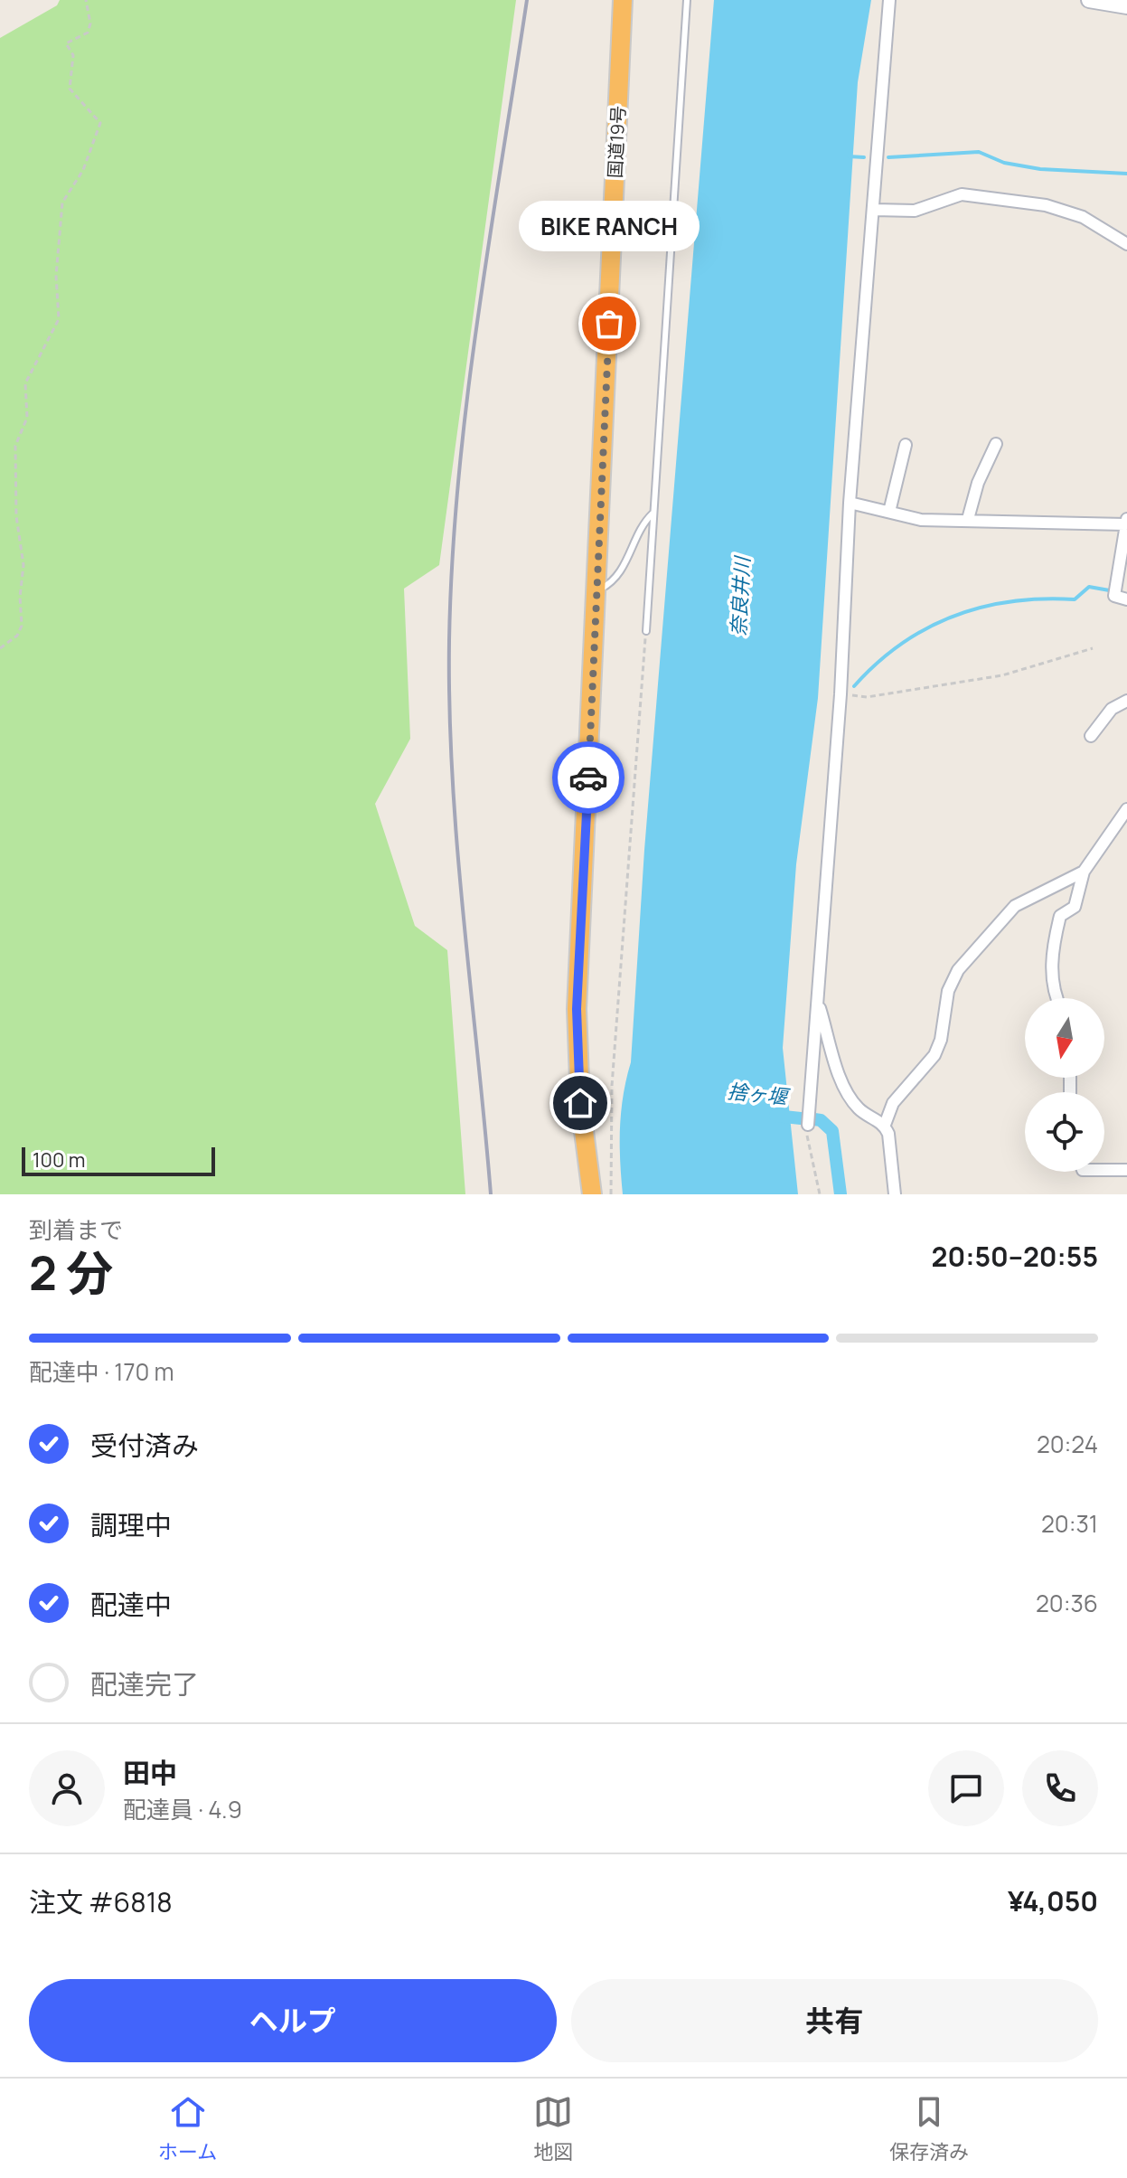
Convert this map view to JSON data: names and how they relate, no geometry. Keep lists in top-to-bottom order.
{
  "streets": {
    "highway": ["国道19号"]
  },
  "water": ["奈良井川", "捨ヶ堰"],
  "places": ["BIKE RANCH"],
  "scale_bar": "100 m",
  "north": "bottom",
  "page": {
    "bubble": "BIKE RANCH",
    "scale": "100 m",
    "heading": ["2 分", "到着まで", "20:50–20:55"],
    "panel": [
      "田中",
      "配達員 · 4.9",
      "注文 #6818",
      "¥4,050"
    ],
    "bar": "配達中 · 170 m",
    "list": [
      ["受付済み", "20:24"],
      ["調理中", "20:31"],
      ["配達中", "20:36"],
      "配達完了"
    ],
    "buttons": ["ヘルプ", "共有"],
    "tabs": ["ホーム", "地図", "保存済み"]
  }
}
